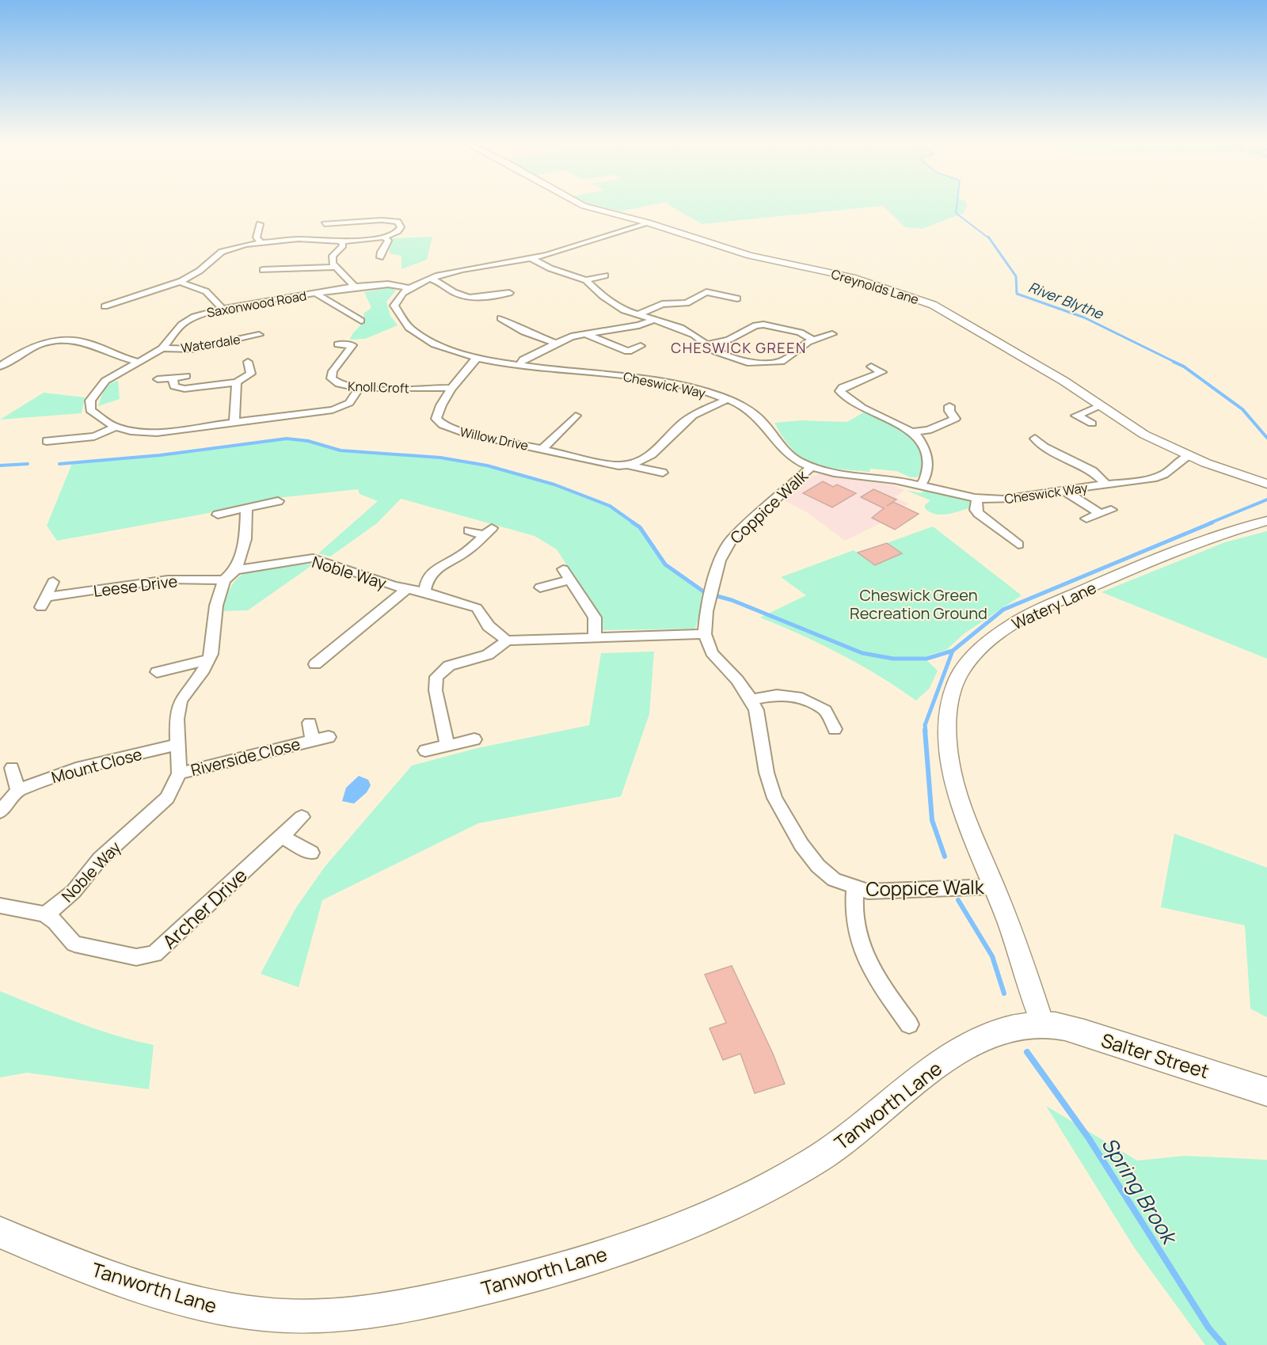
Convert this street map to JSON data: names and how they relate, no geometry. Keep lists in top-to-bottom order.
{
  "streets": {
    "main road": ["Salter Street", "Tanworth Lane"],
    "street": [
      "Creynolds Lane",
      "Saxonwood Road",
      "Waterdale",
      "Cheswick Way",
      "Knoll Croft",
      "Willow Drive",
      "Coppice Walk",
      "Noble Way",
      "Leese Drive",
      "Watery Lane",
      "Riverside Close",
      "Mount Close",
      "Archer Drive"
    ]
  },
  "crossings": [
    ["Creynolds Lane", "Cheswick Way"],
    ["Saxonwood Road", "Waterdale"],
    ["Saxonwood Road", "Cheswick Way"],
    ["Saxonwood Road", "Knoll Croft"],
    ["Cheswick Way", "Willow Drive"],
    ["Cheswick Way", "Coppice Walk"],
    ["Knoll Croft", "Willow Drive"],
    ["Coppice Walk", "Watery Lane"],
    ["Noble Way", "Leese Drive"],
    ["Noble Way", "Riverside Close"],
    ["Noble Way", "Mount Close"],
    ["Noble Way", "Archer Drive"],
    ["Watery Lane", "Salter Street"],
    ["Watery Lane", "Tanworth Lane"],
    ["Salter Street", "Tanworth Lane"]
  ],
  "districts": ["CHESWICK GREEN"],
  "water": ["River Blythe", "Spring Brook"],
  "parks": ["Cheswick Green Recreation Ground"]
}
